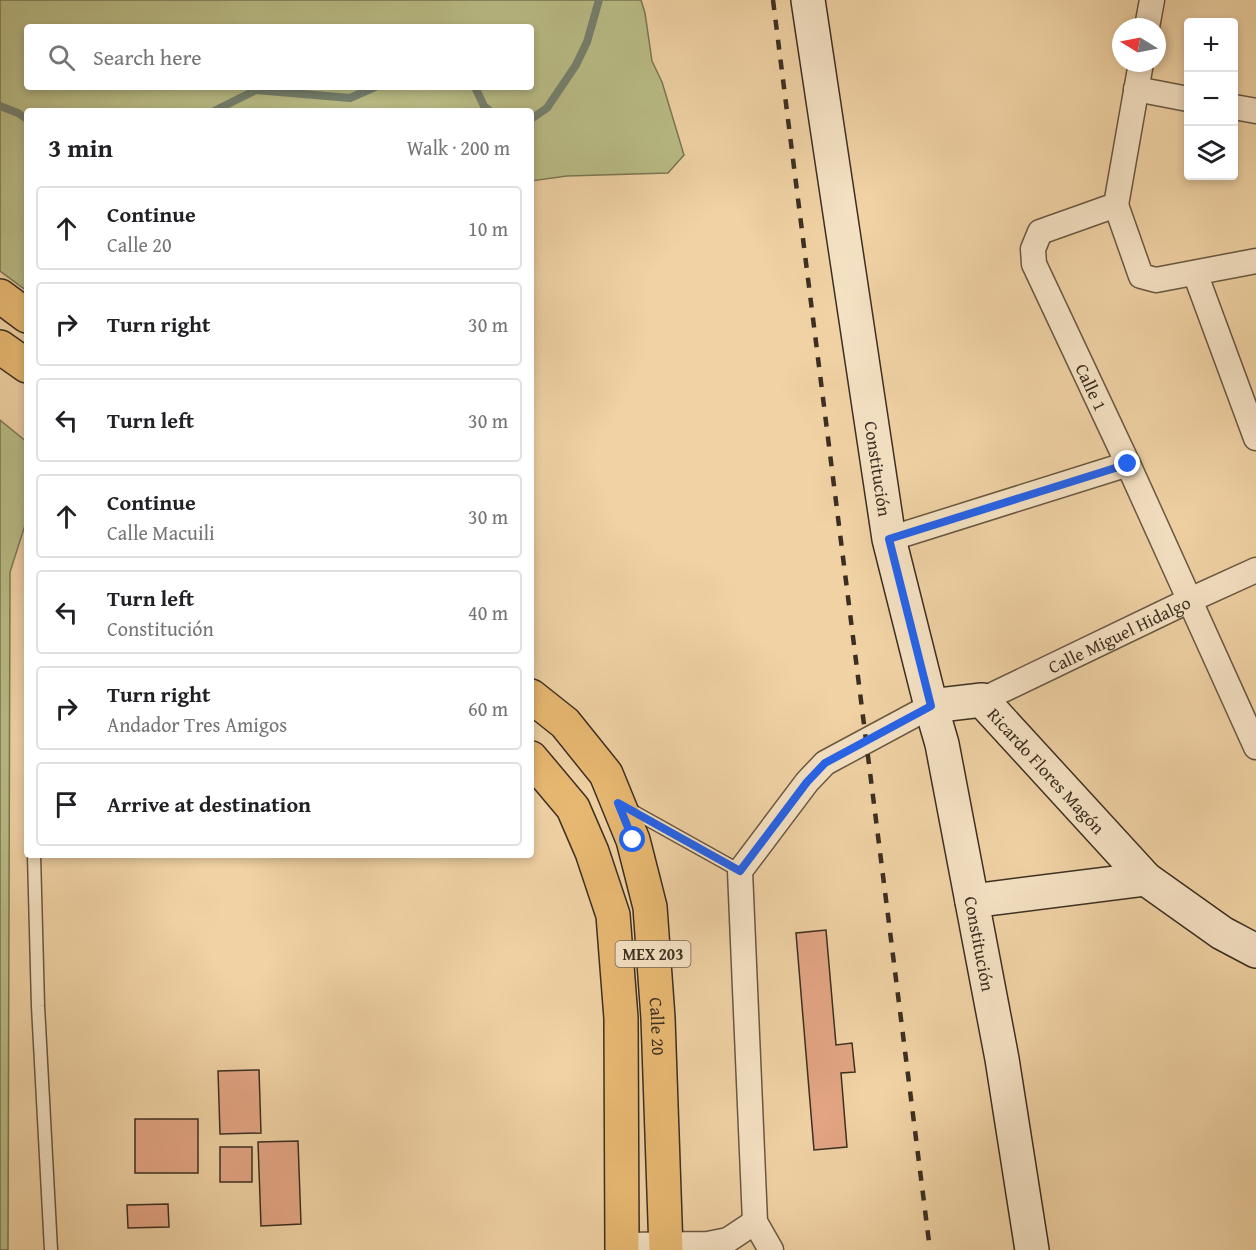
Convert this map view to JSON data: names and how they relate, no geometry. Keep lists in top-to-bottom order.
{
  "streets": {
    "main road": [
      "Constitución",
      "Ricardo Flores Magón",
      "MEX 203",
      "Calle 20"
    ],
    "street": ["Calle 1", "Calle Miguel Hidalgo"]
  },
  "crossings": [
    ["Calle 1", "Calle Miguel Hidalgo"],
    ["Constitución", "Ricardo Flores Magón"],
    ["Calle Miguel Hidalgo", "Ricardo Flores Magón"]
  ],
  "north": "left",
  "page": {
    "map_buttons": ["+", "−"],
    "search": "Search here",
    "heading": ["3 min", "Walk · 200 m"],
    "list": [
      ["Continue", "Calle 20", "10 m"],
      ["Turn right", "30 m"],
      ["Turn left", "30 m"],
      ["Continue", "Calle Macuili", "30 m"],
      ["Turn left", "Constitución", "40 m"],
      ["Turn right", "Andador Tres Amigos", "60 m"],
      "Arrive at destination"
    ]
  }
}
